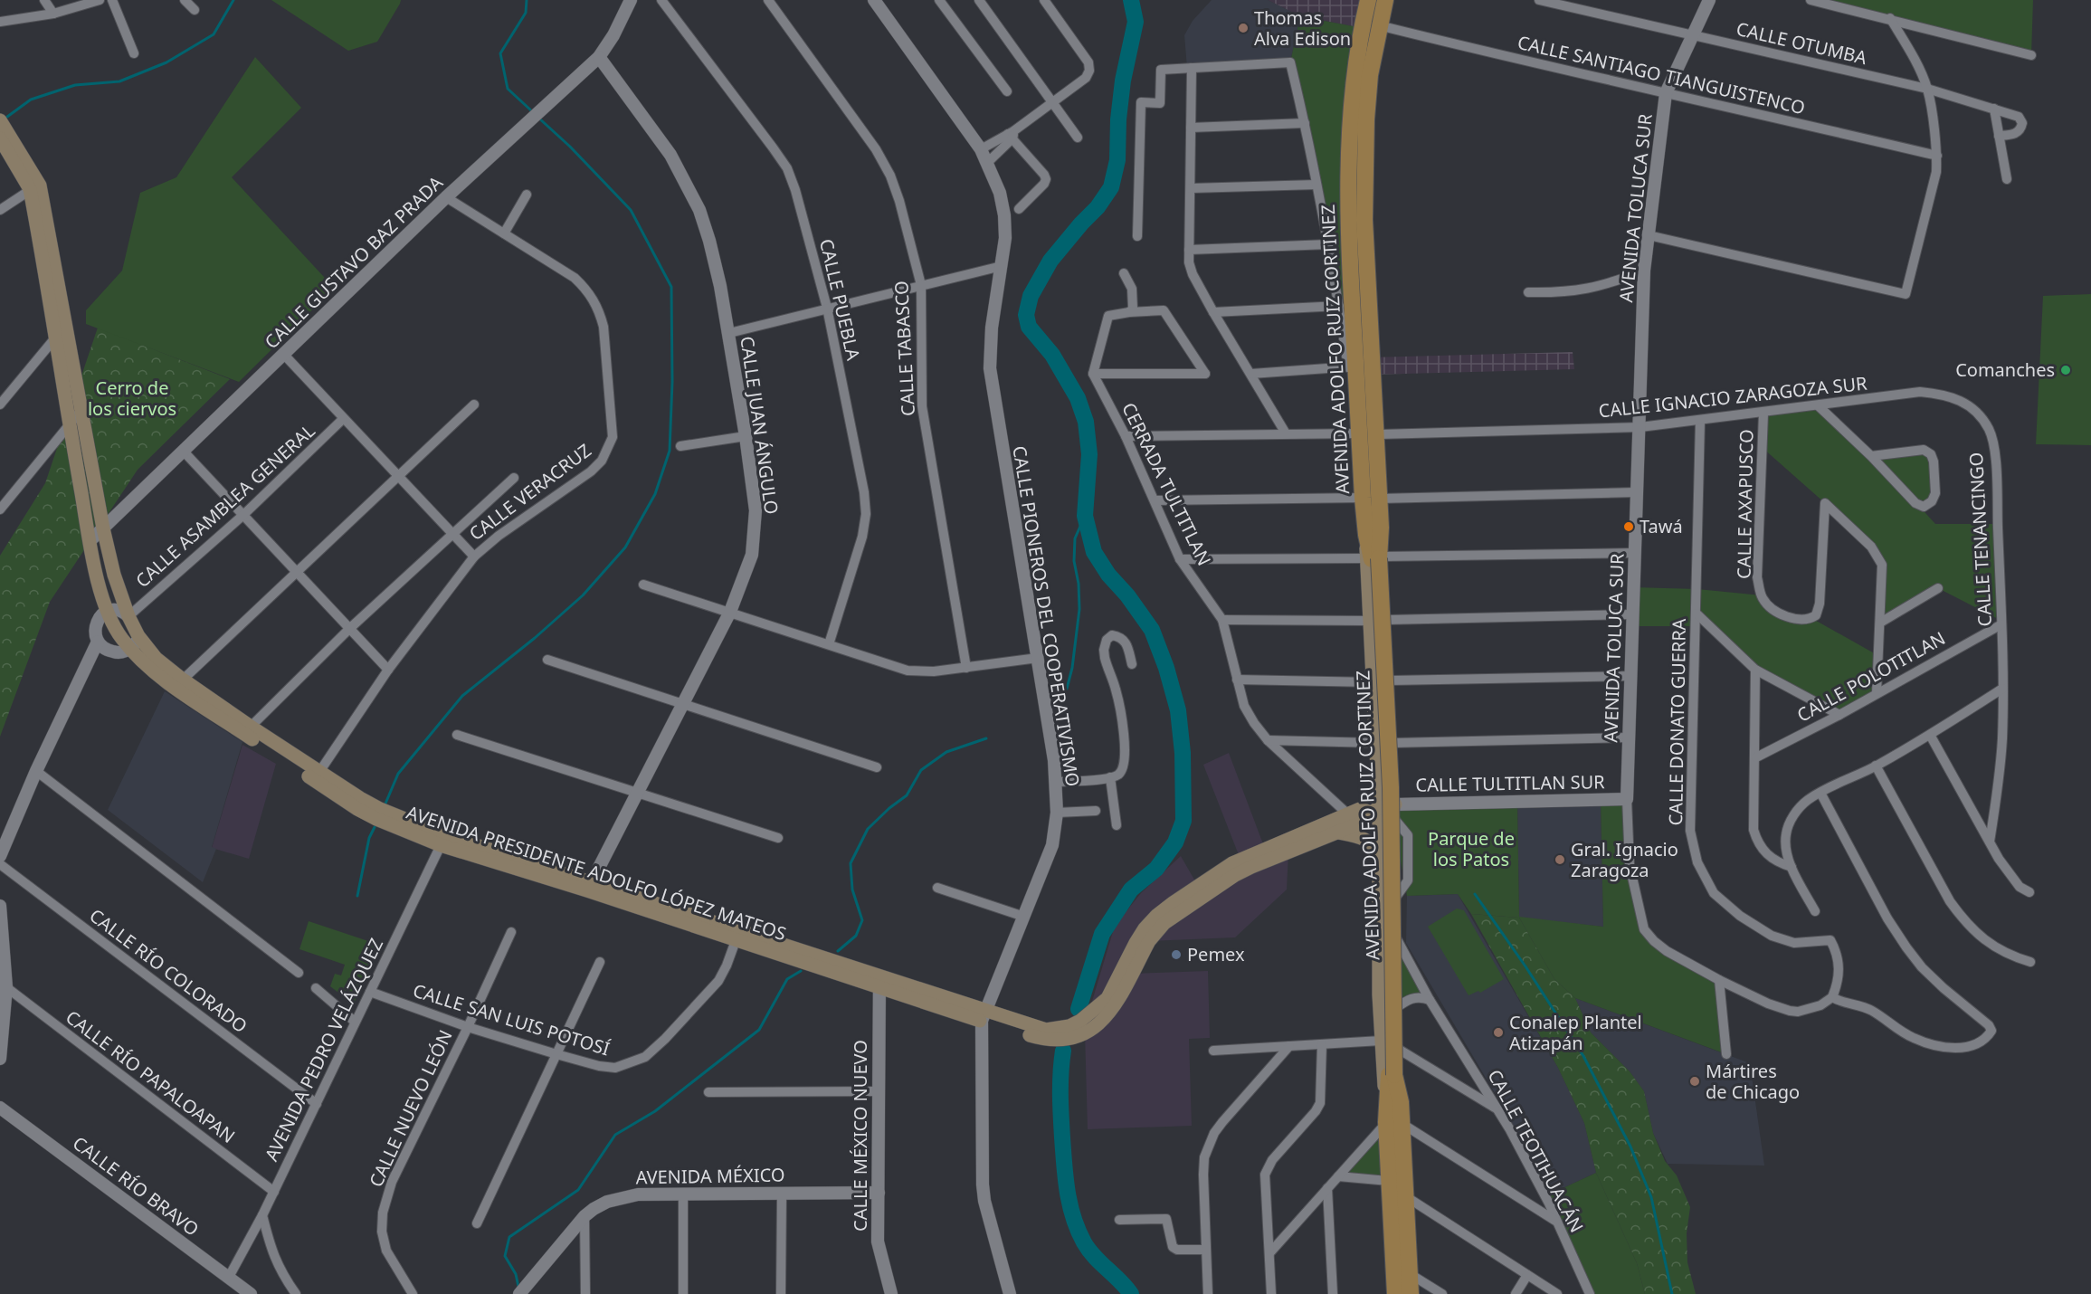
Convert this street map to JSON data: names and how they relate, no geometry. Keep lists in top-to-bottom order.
{
  "streets": {
    "main road": ["AVENIDA ADOLFO RUIZ CORTINEZ", "AVENIDA PRESIDENTE ADOLFO LÓPEZ MATEOS"],
    "street": [
      "CALLE OTUMBA",
      "CALLE SANTIAGO TIANGUISTENCO",
      "AVENIDA TOLUCA SUR",
      "CALLE GUSTAVO BAZ PRADA",
      "CALLE PUEBLA",
      "CALLE TABASCO",
      "CALLE IGNACIO ZARAGOZA SUR",
      "CALLE JUAN ÁNGULO",
      "CERRADA TULTITLAN",
      "CALLE VERACRUZ",
      "CALLE AXAPUSCO",
      "CALLE ASAMBLEA GENERAL",
      "CALLE TENANCINGO",
      "CALLE PIONEROS DEL COOPERATIVISMO",
      "CALLE POLOTITLAN",
      "CALLE DONATO GUERRA",
      "CALLE TULTITLAN SUR",
      "CALLE RÍO COLORADO",
      "CALLE SAN LUIS POTOSÍ",
      "AVENIDA PEDRO VELÁZQUEZ",
      "CALLE RÍO PAPALOAPAN",
      "CALLE NUEVO LEÓN",
      "CALLE MÉXICO NUEVO",
      "CALLE TEOTIHUACÁN",
      "AVENIDA MÉXICO",
      "CALLE RÍO BRAVO"
    ]
  },
  "crossings": [
    ["CALLE OTUMBA", "AVENIDA TOLUCA SUR"],
    ["CALLE SANTIAGO TIANGUISTENCO", "AVENIDA TOLUCA SUR"],
    ["CALLE SANTIAGO TIANGUISTENCO", "AVENIDA ADOLFO RUIZ CORTINEZ"],
    ["AVENIDA TOLUCA SUR", "CALLE IGNACIO ZARAGOZA SUR"],
    ["AVENIDA TOLUCA SUR", "CALLE DONATO GUERRA"],
    ["AVENIDA TOLUCA SUR", "CALLE TULTITLAN SUR"],
    ["CALLE GUSTAVO BAZ PRADA", "CALLE JUAN ÁNGULO"],
    ["CALLE GUSTAVO BAZ PRADA", "CALLE VERACRUZ"],
    ["CALLE GUSTAVO BAZ PRADA", "AVENIDA PRESIDENTE ADOLFO LÓPEZ MATEOS"],
    ["AVENIDA ADOLFO RUIZ CORTINEZ", "CALLE IGNACIO ZARAGOZA SUR"],
    ["AVENIDA ADOLFO RUIZ CORTINEZ", "CERRADA TULTITLAN"],
    ["AVENIDA ADOLFO RUIZ CORTINEZ", "CALLE TULTITLAN SUR"],
    ["AVENIDA ADOLFO RUIZ CORTINEZ", "AVENIDA PRESIDENTE ADOLFO LÓPEZ MATEOS"],
    ["AVENIDA ADOLFO RUIZ CORTINEZ", "CALLE TEOTIHUACÁN"],
    ["CALLE IGNACIO ZARAGOZA SUR", "CERRADA TULTITLAN"],
    ["CALLE IGNACIO ZARAGOZA SUR", "CALLE AXAPUSCO"],
    ["CALLE IGNACIO ZARAGOZA SUR", "CALLE TENANCINGO"],
    ["CALLE IGNACIO ZARAGOZA SUR", "CALLE DONATO GUERRA"],
    ["CALLE JUAN ÁNGULO", "AVENIDA PRESIDENTE ADOLFO LÓPEZ MATEOS"],
    ["CERRADA TULTITLAN", "AVENIDA PRESIDENTE ADOLFO LÓPEZ MATEOS"],
    ["CALLE VERACRUZ", "AVENIDA PRESIDENTE ADOLFO LÓPEZ MATEOS"],
    ["CALLE AXAPUSCO", "CALLE POLOTITLAN"],
    ["CALLE ASAMBLEA GENERAL", "AVENIDA PRESIDENTE ADOLFO LÓPEZ MATEOS"],
    ["CALLE TENANCINGO", "CALLE POLOTITLAN"],
    ["CALLE PIONEROS DEL COOPERATIVISMO", "AVENIDA PRESIDENTE ADOLFO LÓPEZ MATEOS"],
    ["CALLE TULTITLAN SUR", "AVENIDA PRESIDENTE ADOLFO LÓPEZ MATEOS"],
    ["AVENIDA PRESIDENTE ADOLFO LÓPEZ MATEOS", "CALLE SAN LUIS POTOSÍ"],
    ["AVENIDA PRESIDENTE ADOLFO LÓPEZ MATEOS", "AVENIDA PEDRO VELÁZQUEZ"],
    ["AVENIDA PRESIDENTE ADOLFO LÓPEZ MATEOS", "CALLE MÉXICO NUEVO"],
    ["CALLE RÍO COLORADO", "AVENIDA PEDRO VELÁZQUEZ"],
    ["CALLE SAN LUIS POTOSÍ", "AVENIDA PEDRO VELÁZQUEZ"],
    ["CALLE SAN LUIS POTOSÍ", "CALLE NUEVO LEÓN"],
    ["AVENIDA PEDRO VELÁZQUEZ", "CALLE RÍO PAPALOAPAN"],
    ["AVENIDA PEDRO VELÁZQUEZ", "CALLE RÍO BRAVO"],
    ["CALLE MÉXICO NUEVO", "AVENIDA MÉXICO"]
  ],
  "parks": ["Cerro de los ciervos", "Parque de los Patos"],
  "places": [
    "Thomas Alva Edison",
    "Comanches",
    "Tawá",
    "Gral. Ignacio Zaragoza",
    "Pemex",
    "Conalep Plantel Atizapán",
    "Mártires de Chicago"
  ]
}
